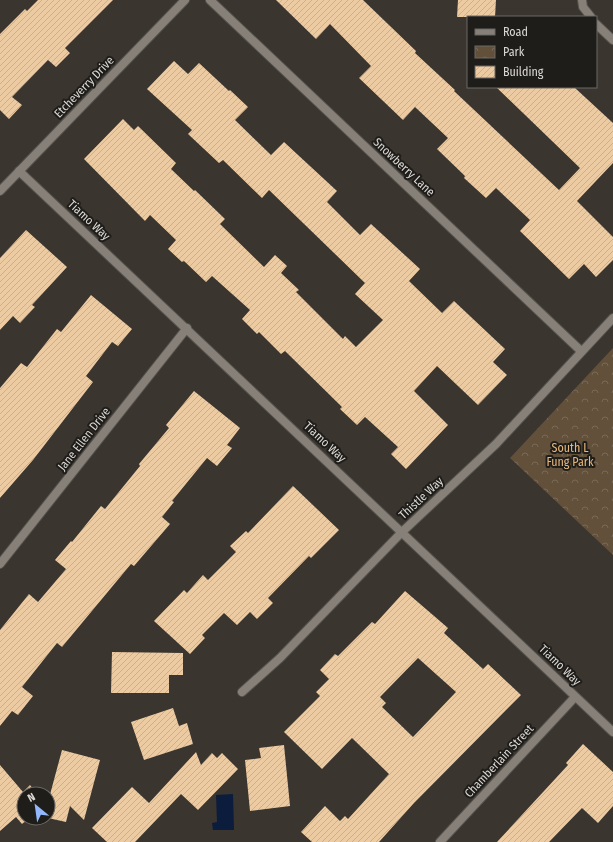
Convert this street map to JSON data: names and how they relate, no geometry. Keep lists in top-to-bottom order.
{
  "streets": {
    "street": [
      "Etcheverry Drive",
      "Snowberry Lane",
      "Tiamo Way",
      "Jane Ellen Drive",
      "Thistle Way",
      "Chamberlain Street"
    ]
  },
  "crossings": [
    ["Etcheverry Drive", "Tiamo Way"],
    ["Snowberry Lane", "Thistle Way"],
    ["Tiamo Way", "Jane Ellen Drive"],
    ["Tiamo Way", "Thistle Way"],
    ["Tiamo Way", "Chamberlain Street"]
  ],
  "parks": ["South L Fung Park"],
  "legend": ["Road", "Park", "Building"],
  "north": "top left"
}
